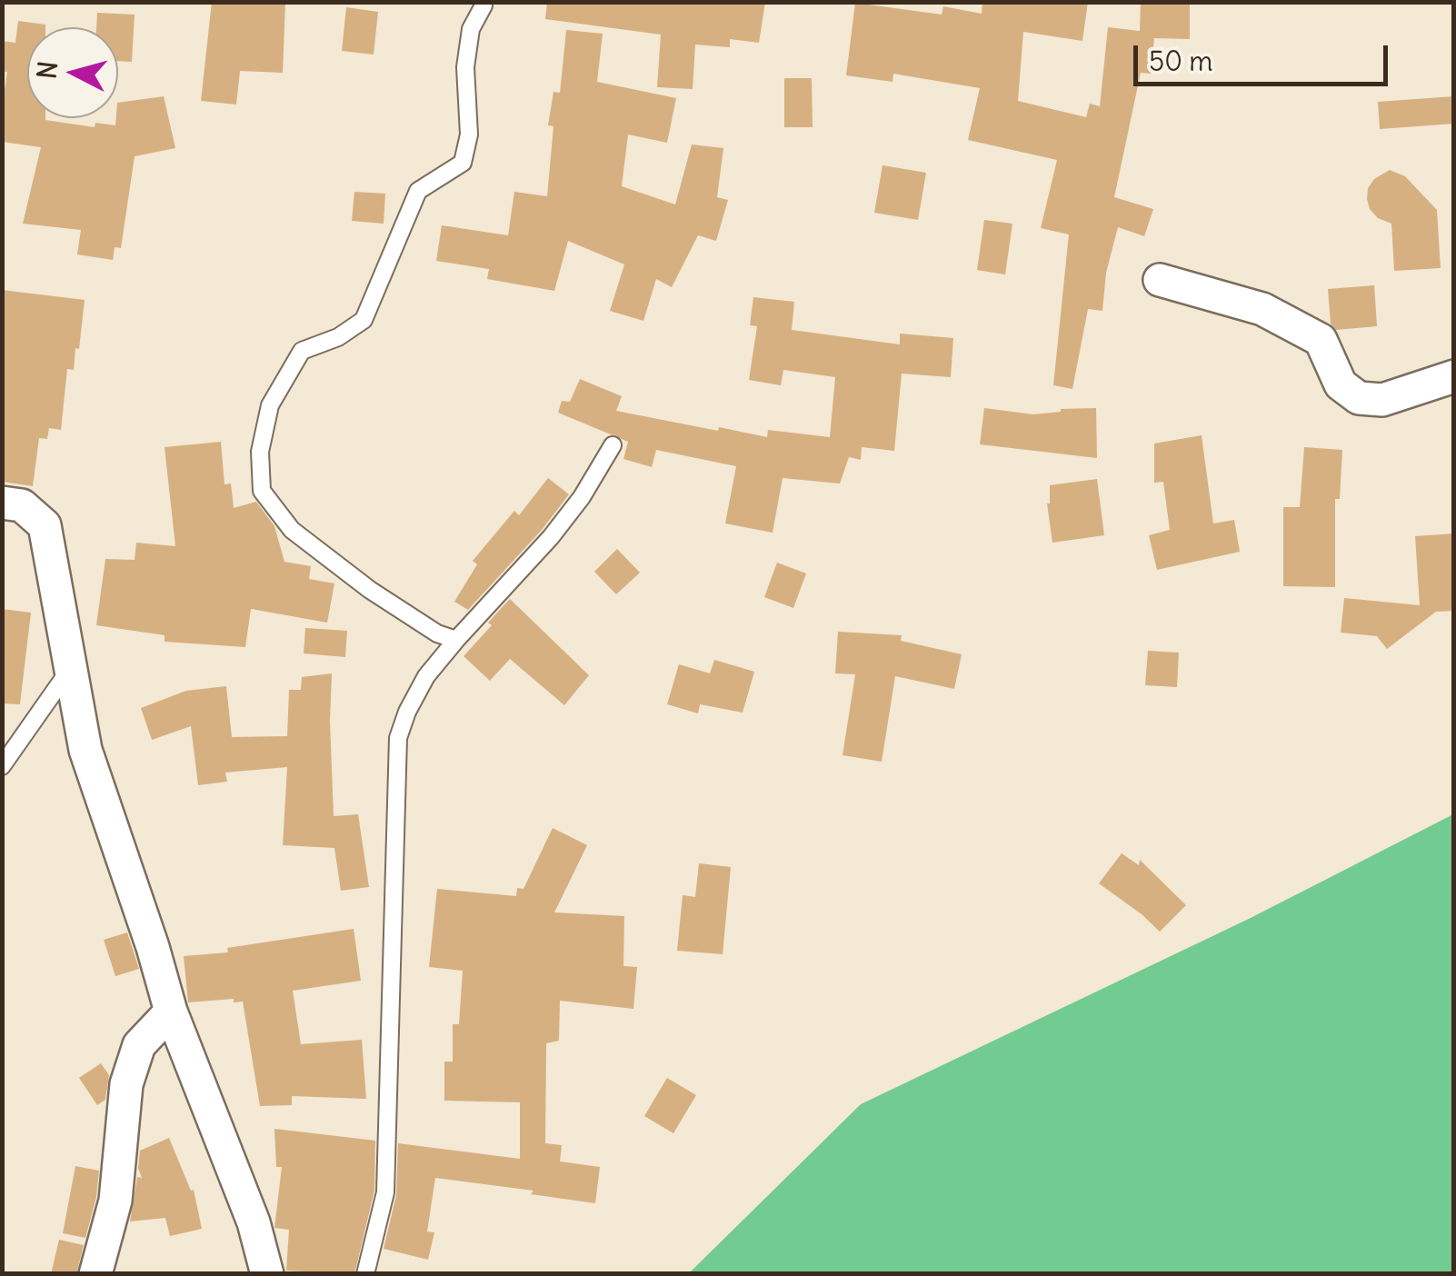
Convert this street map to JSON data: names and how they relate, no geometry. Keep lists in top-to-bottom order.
{
  "scale_bar": "50 m",
  "north": "left"
}
